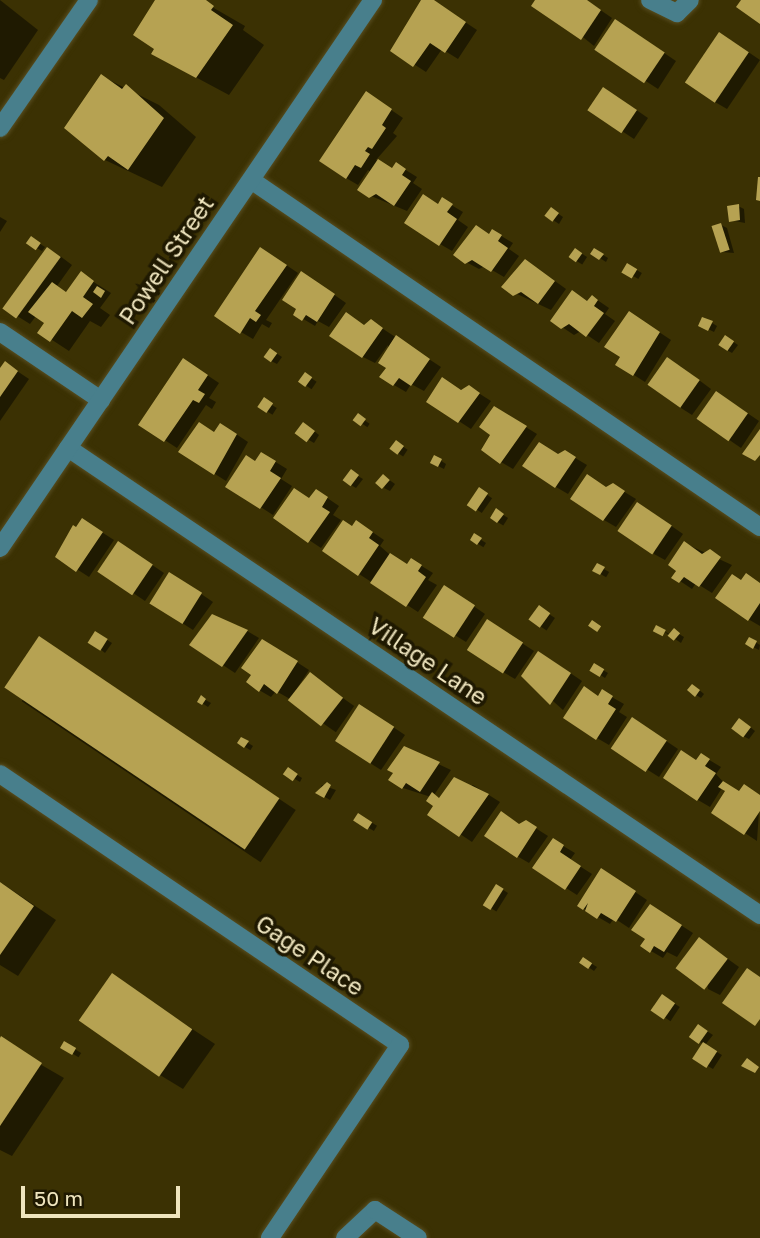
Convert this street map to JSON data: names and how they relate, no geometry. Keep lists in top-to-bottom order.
{
  "streets": {
    "street": ["Powell Street", "Village Lane", "Gage Place"]
  },
  "crossings": [
    ["Powell Street", "Village Lane"]
  ],
  "scale_bar": "50 m"
}
